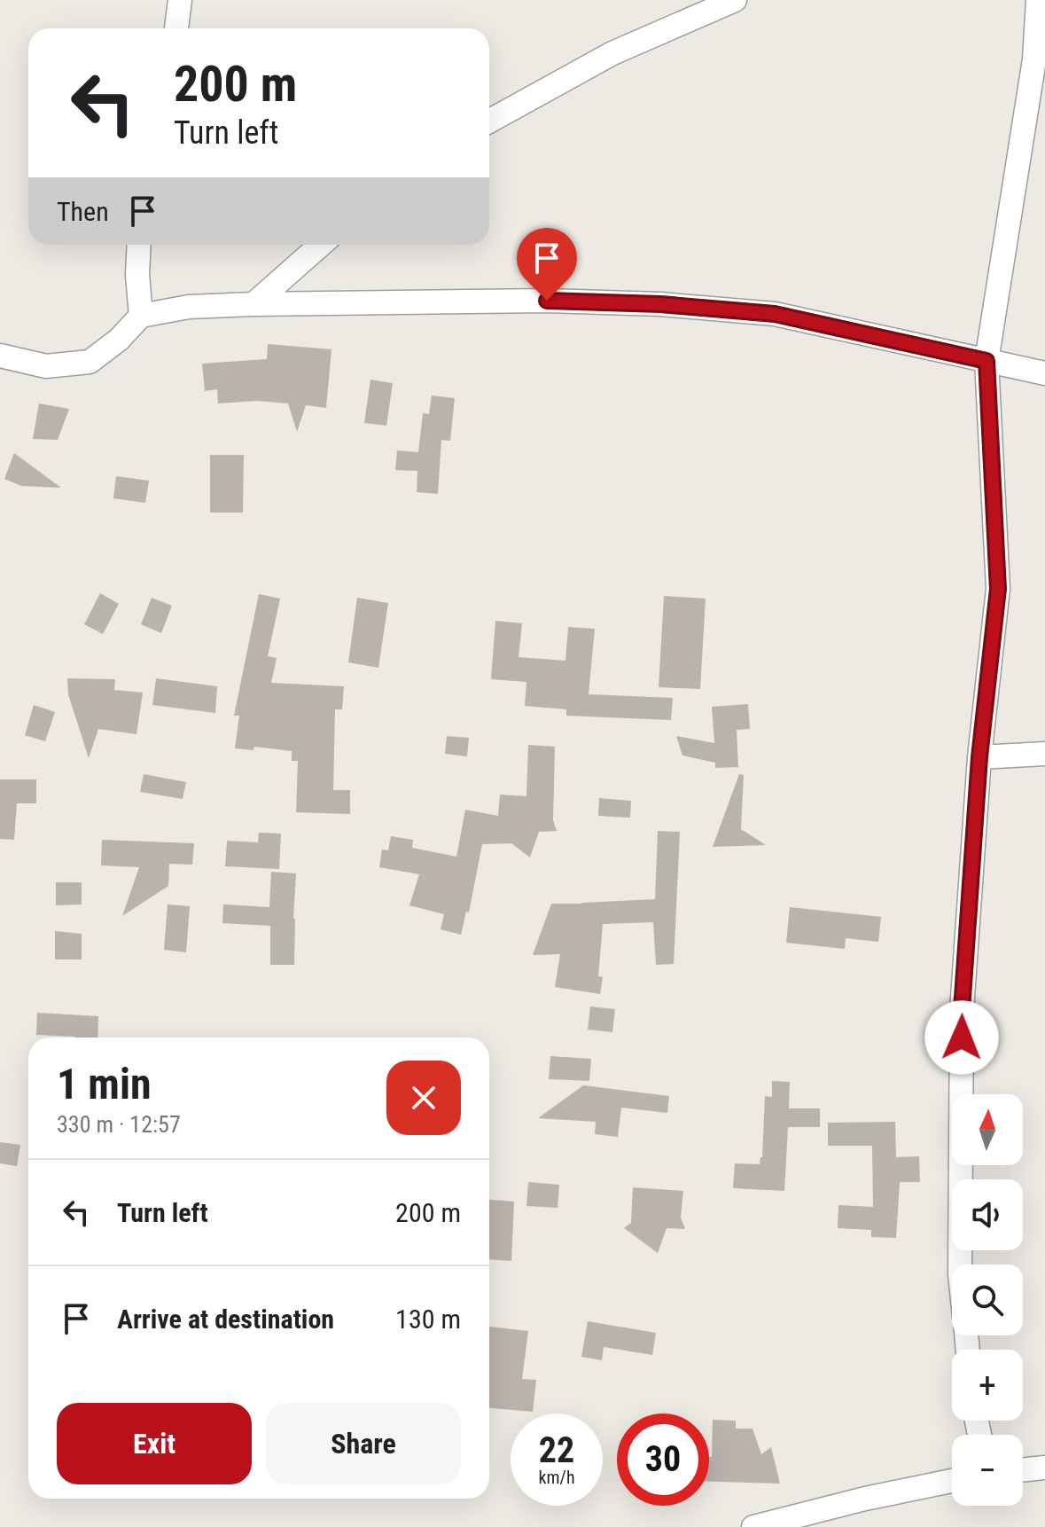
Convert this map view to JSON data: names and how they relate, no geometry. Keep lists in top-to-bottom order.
{
  "north": "top",
  "page": {
    "turn": ["200 m", "Turn left"],
    "then": "Then",
    "heading": ["1 min", "330 m · 12:57"],
    "map_buttons": ["+", "−"],
    "list": [
      {
        "name": "Turn left",
        "value": "200 m"
      },
      {
        "name": "Arrive at destination",
        "value": "130 m"
      }
    ],
    "buttons": ["Exit", "Share"],
    "speed": "22 km/h",
    "limit": "30"
  }
}
